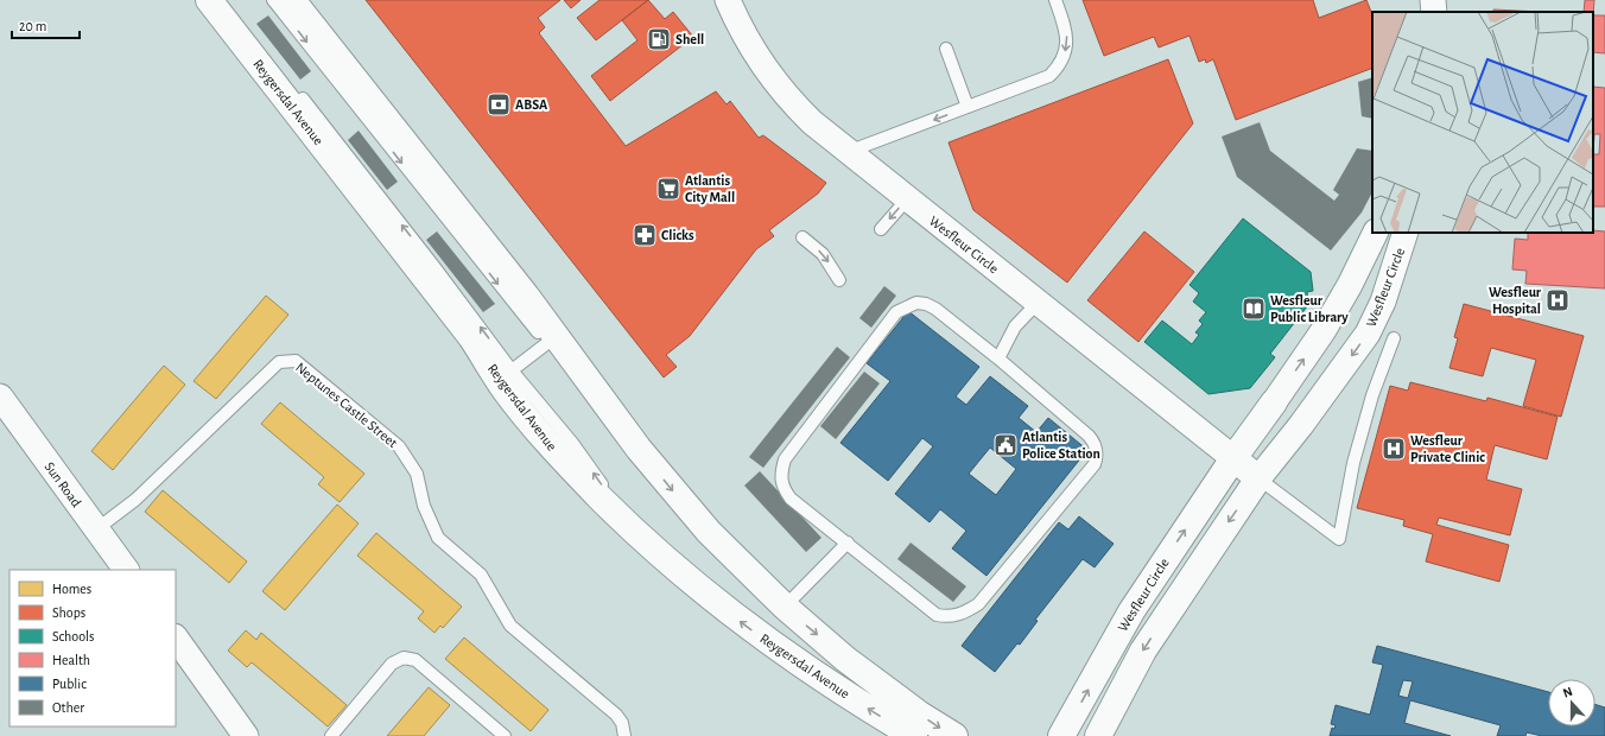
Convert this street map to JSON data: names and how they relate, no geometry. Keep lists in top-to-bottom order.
{
  "streets": {
    "main road": ["Reygersdal Avenue", "Wesfleur Circle"],
    "street": ["Sun Road"],
    "lane": ["Neptunes Castle Street"]
  },
  "crossings": [
    ["Neptunes Castle Street", "Sun Road"]
  ],
  "places": {
    "fuel station": ["Shell"],
    "bank": ["ABSA"],
    "supermarket": ["Atlantis City Mall"],
    "pharmacy": ["Clicks"],
    "hospital": ["Wesfleur Hospital", "Wesfleur Private Clinic"],
    "library": ["Wesfleur Public Library"],
    "public building": ["Atlantis Police Station"]
  },
  "legend": [
    "Homes",
    "Shops",
    "Schools",
    "Health",
    "Public",
    "Other"
  ],
  "scale_bar": "20 m",
  "north": "top"
}
